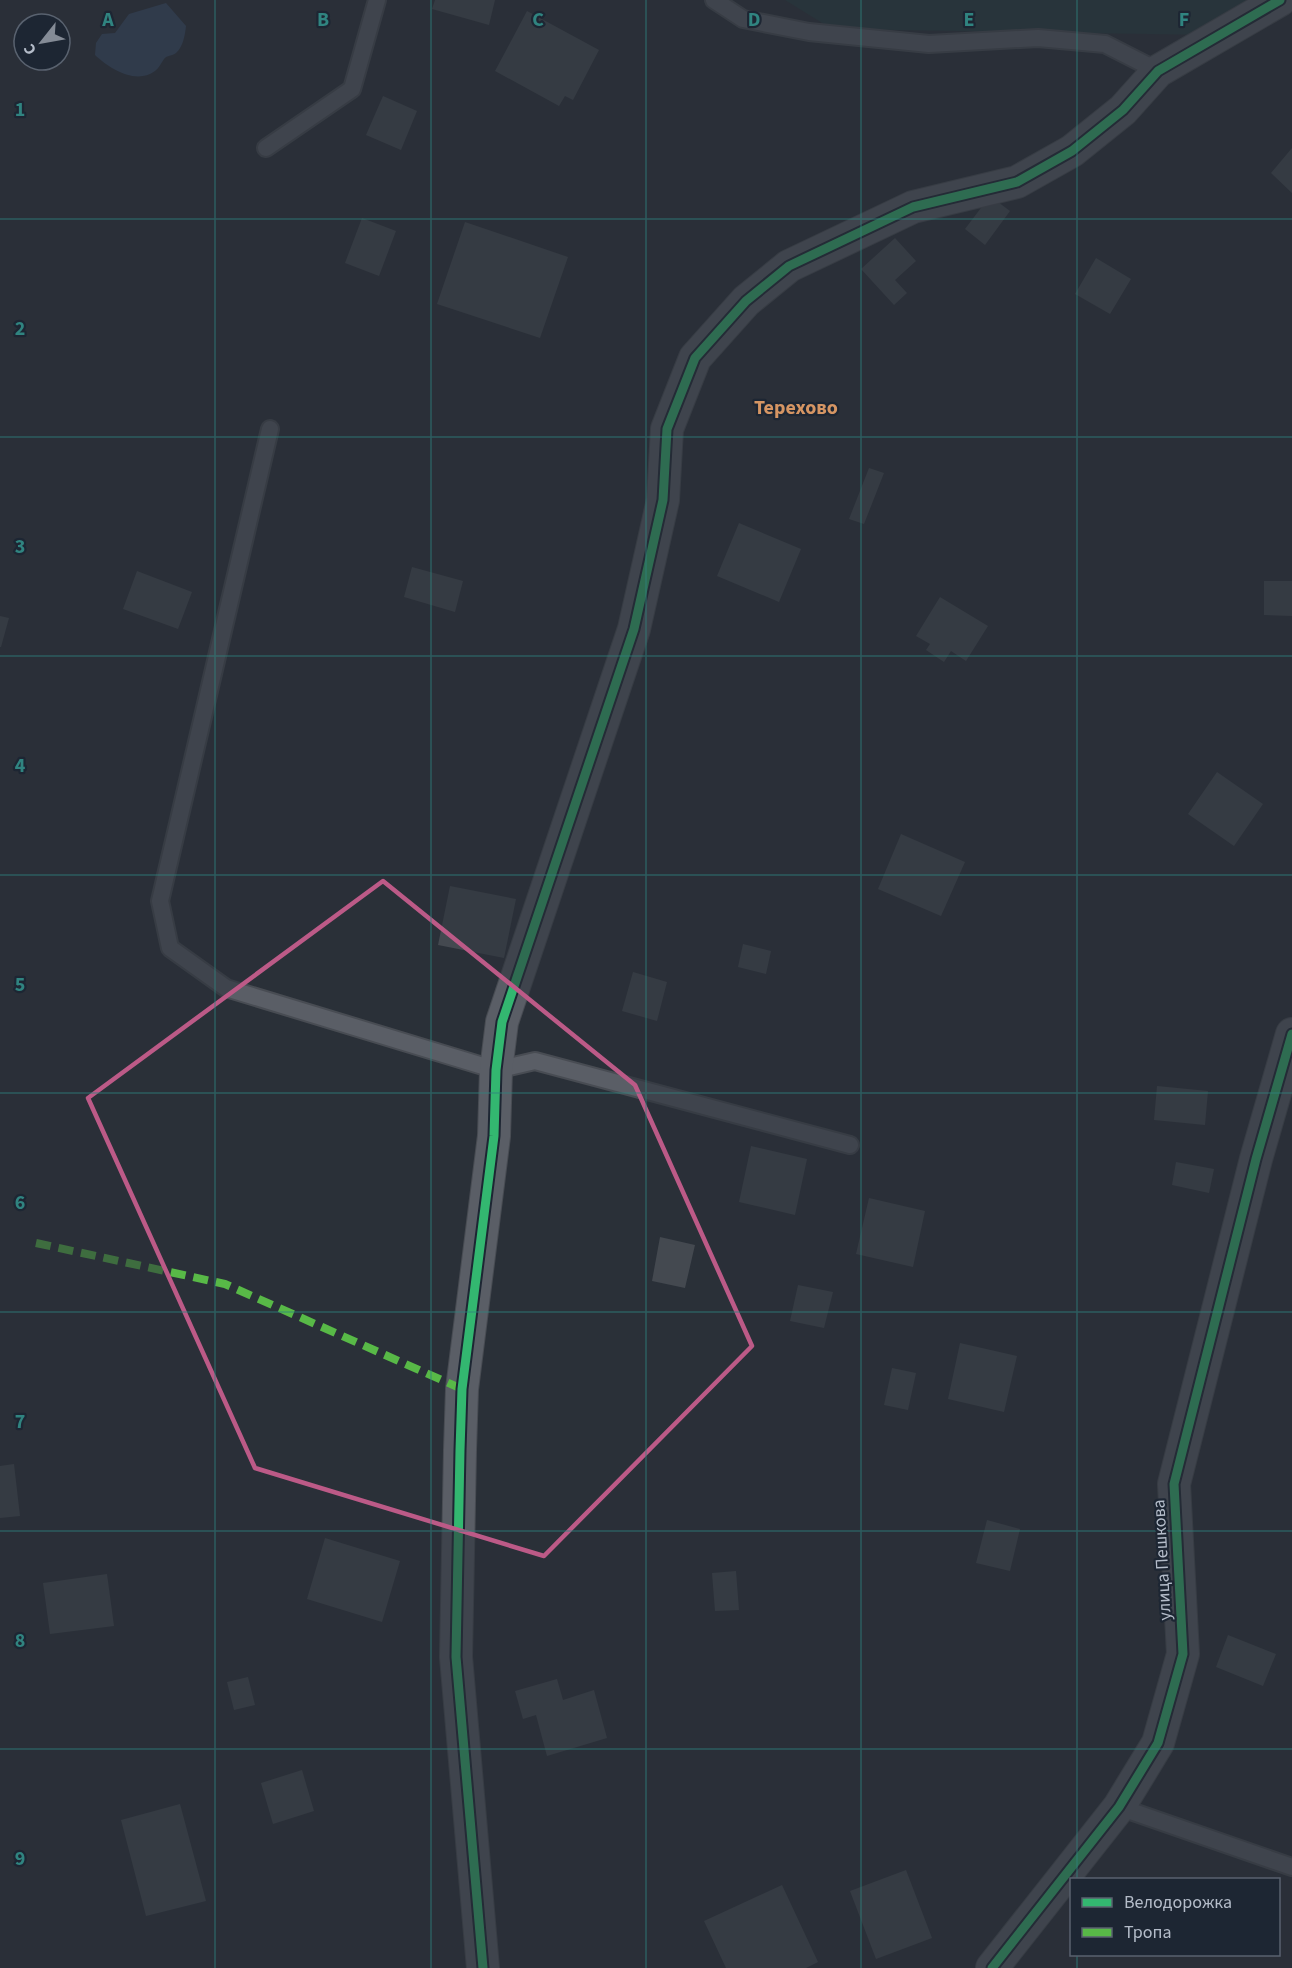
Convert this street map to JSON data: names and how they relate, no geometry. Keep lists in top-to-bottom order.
{
  "streets": {
    "street": ["улица Пешкова"]
  },
  "districts": ["Терехово"],
  "legend": ["Велодорожка", "Тропа"],
  "north": "bottom left",
  "grid": {
    "columns": [
      "A",
      "B",
      "C",
      "D",
      "E",
      "F"
    ],
    "rows": [
      "1",
      "2",
      "3",
      "4",
      "5",
      "6",
      "7",
      "8",
      "9"
    ]
  }
}
